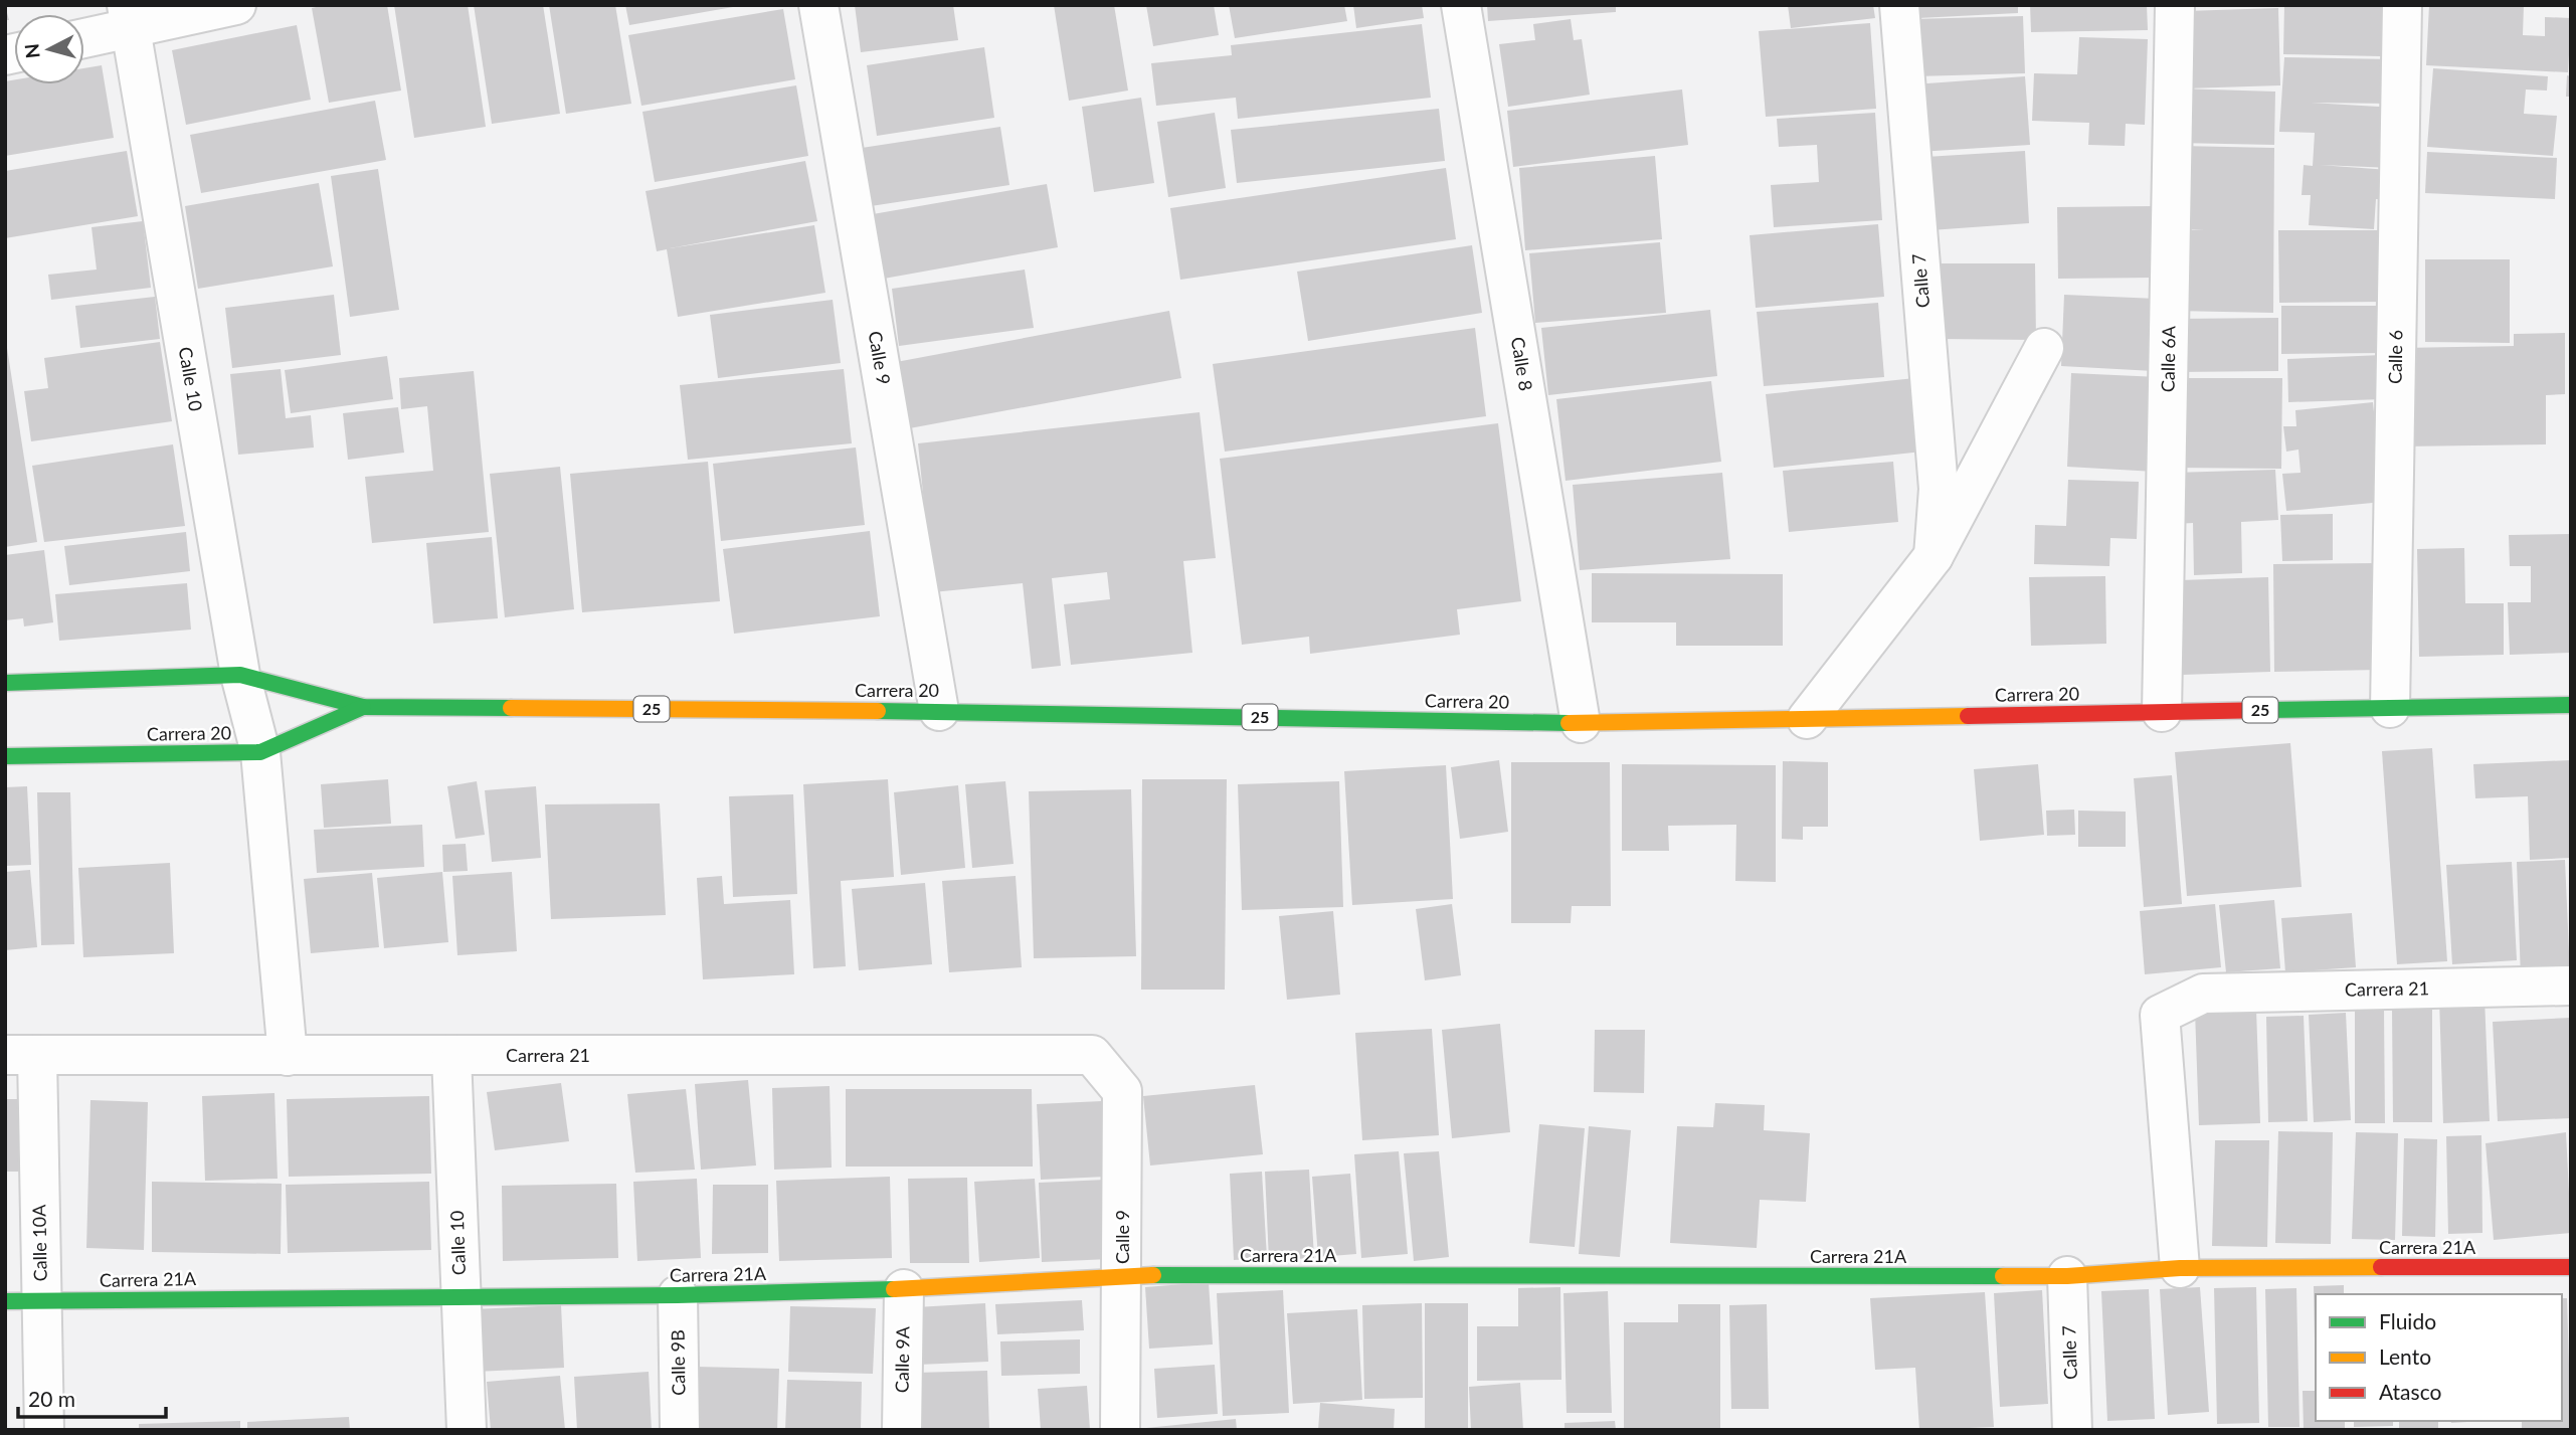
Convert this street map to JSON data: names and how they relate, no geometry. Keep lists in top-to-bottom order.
{
  "streets": {
    "main road": ["Carrera 20", "25", "Carrera 21A"],
    "street": [
      "Calle 7",
      "Calle 6",
      "Calle 9",
      "Calle 6A",
      "Calle 8",
      "Calle 10",
      "Carrera 21",
      "Calle 10A",
      "Calle 9A",
      "Calle 9B"
    ]
  },
  "crossings": [
    ["Calle 7", "Carrera 21A"],
    ["Calle 6", "Carrera 20"],
    ["Calle 9", "Carrera 20"],
    ["Calle 9", "Carrera 21"],
    ["Calle 9", "Carrera 21A"],
    ["Calle 6A", "Carrera 20"],
    ["Calle 8", "Carrera 20"],
    ["Calle 10", "Carrera 20"],
    ["Calle 10", "Carrera 21"],
    ["Calle 10", "Carrera 21A"],
    ["Carrera 21", "Calle 10A"],
    ["Carrera 21", "Carrera 21A"],
    ["Calle 10A", "Carrera 21A"],
    ["Carrera 21A", "Calle 9A"],
    ["Carrera 21A", "Calle 9B"]
  ],
  "legend": ["Fluido", "Lento", "Atasco"],
  "scale_bar": "20 m",
  "north": "left"
}
